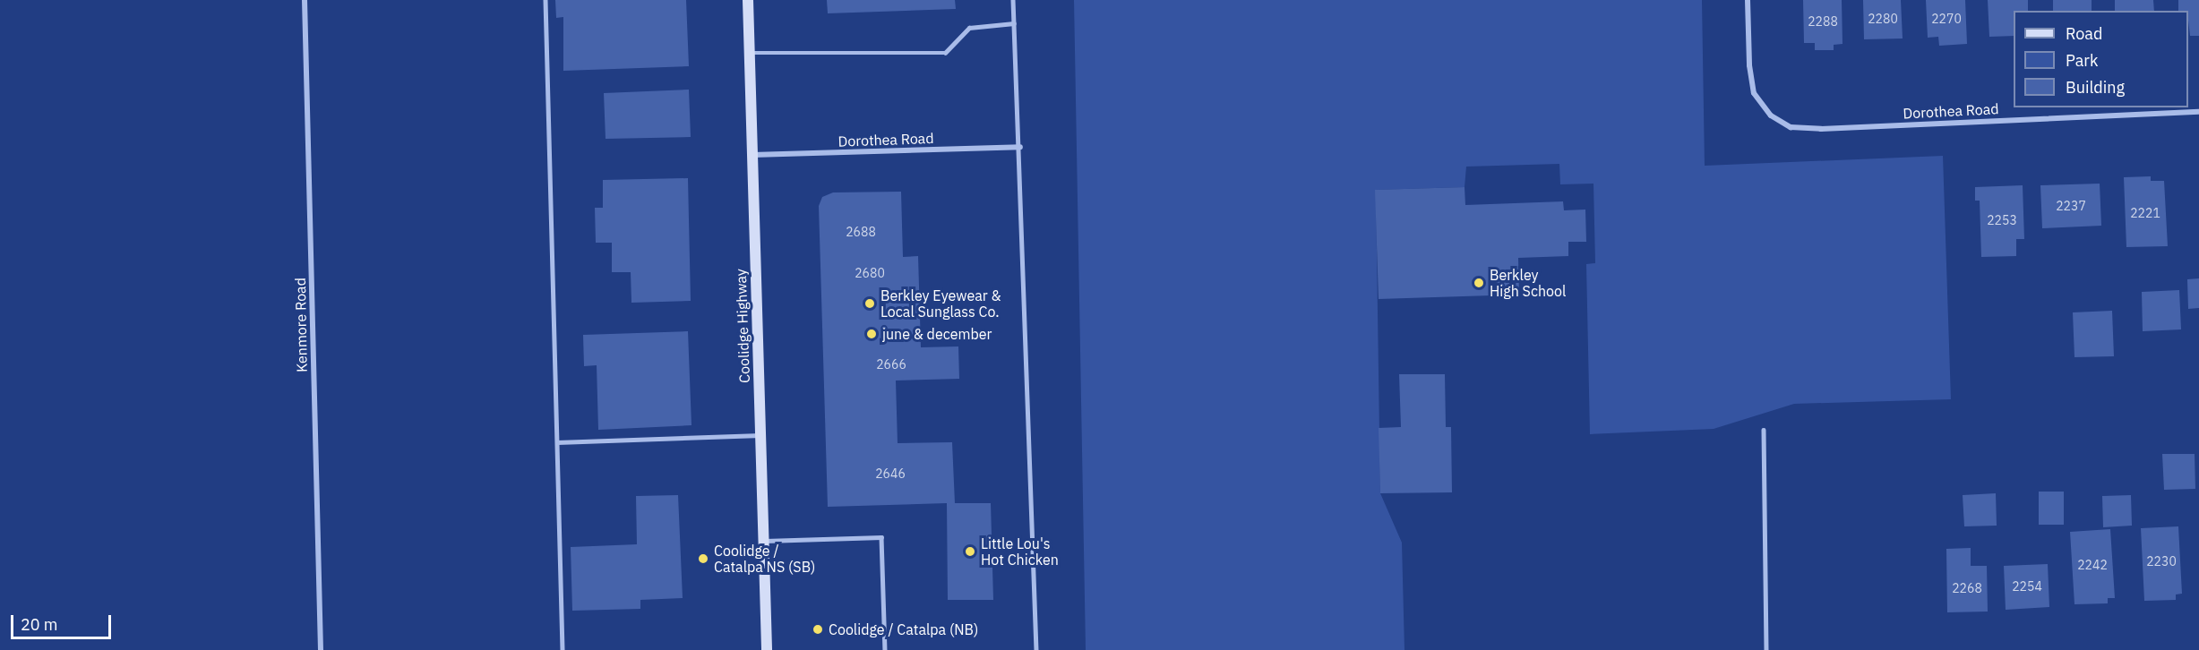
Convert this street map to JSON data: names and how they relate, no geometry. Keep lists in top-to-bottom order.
{
  "streets": {
    "main road": ["Coolidge Highway"],
    "street": ["Dorothea Road", "Kenmore Road"]
  },
  "crossings": [
    ["Dorothea Road", "Coolidge Highway"]
  ],
  "places": [
    "Berkley High School",
    "Berkley Eyewear & Local Sunglass Co.",
    "june & december",
    "Little Lou's Hot Chicken",
    "Coolidge / Catalpa NS (SB)",
    "Coolidge / Catalpa (NB)"
  ],
  "house_numbers": [
    "2280",
    "2270",
    "2288",
    "2237",
    "2221",
    "2253",
    "2688",
    "2680",
    "2666",
    "2646",
    "2230",
    "2242",
    "2254",
    "2268"
  ],
  "legend": ["Road", "Park", "Building"],
  "scale_bar": "20 m"
}
